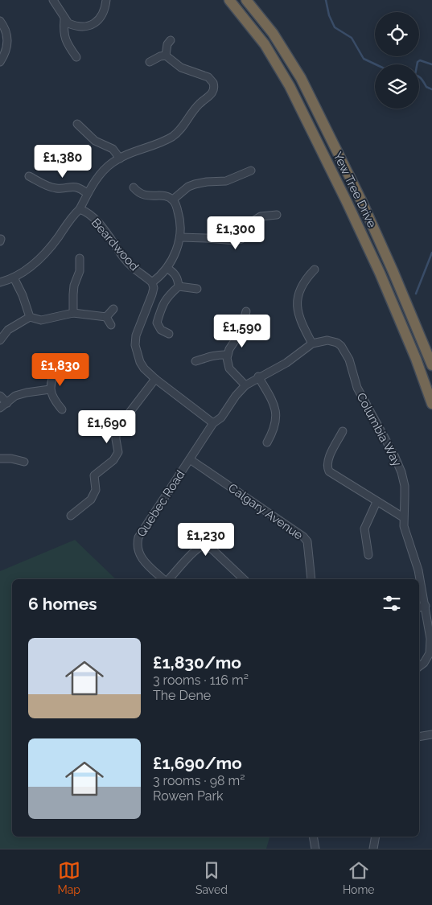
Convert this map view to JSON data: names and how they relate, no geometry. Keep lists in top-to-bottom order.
{
  "streets": {
    "highway": ["Yew Tree Drive"],
    "street": [
      "Beardwood",
      "Columbia Way",
      "Quebec Road",
      "Calgary Avenue"
    ]
  },
  "crossings": [
    ["Columbia Way", "Quebec Road"],
    ["Quebec Road", "Calgary Avenue"]
  ],
  "page": {
    "price": [
      "£1,380",
      "£1,300",
      "£1,590",
      "£1,830",
      "£1,690",
      "£1,230"
    ],
    "heading": "6 homes",
    "list": [
      {
        "name": "£1,830/mo",
        "note": "3 rooms · 116 m² · The Dene"
      },
      {
        "name": "£1,690/mo",
        "note": "3 rooms · 98 m² · Rowen Park"
      }
    ],
    "tabs": ["Map", "Saved", "Home"]
  }
}
